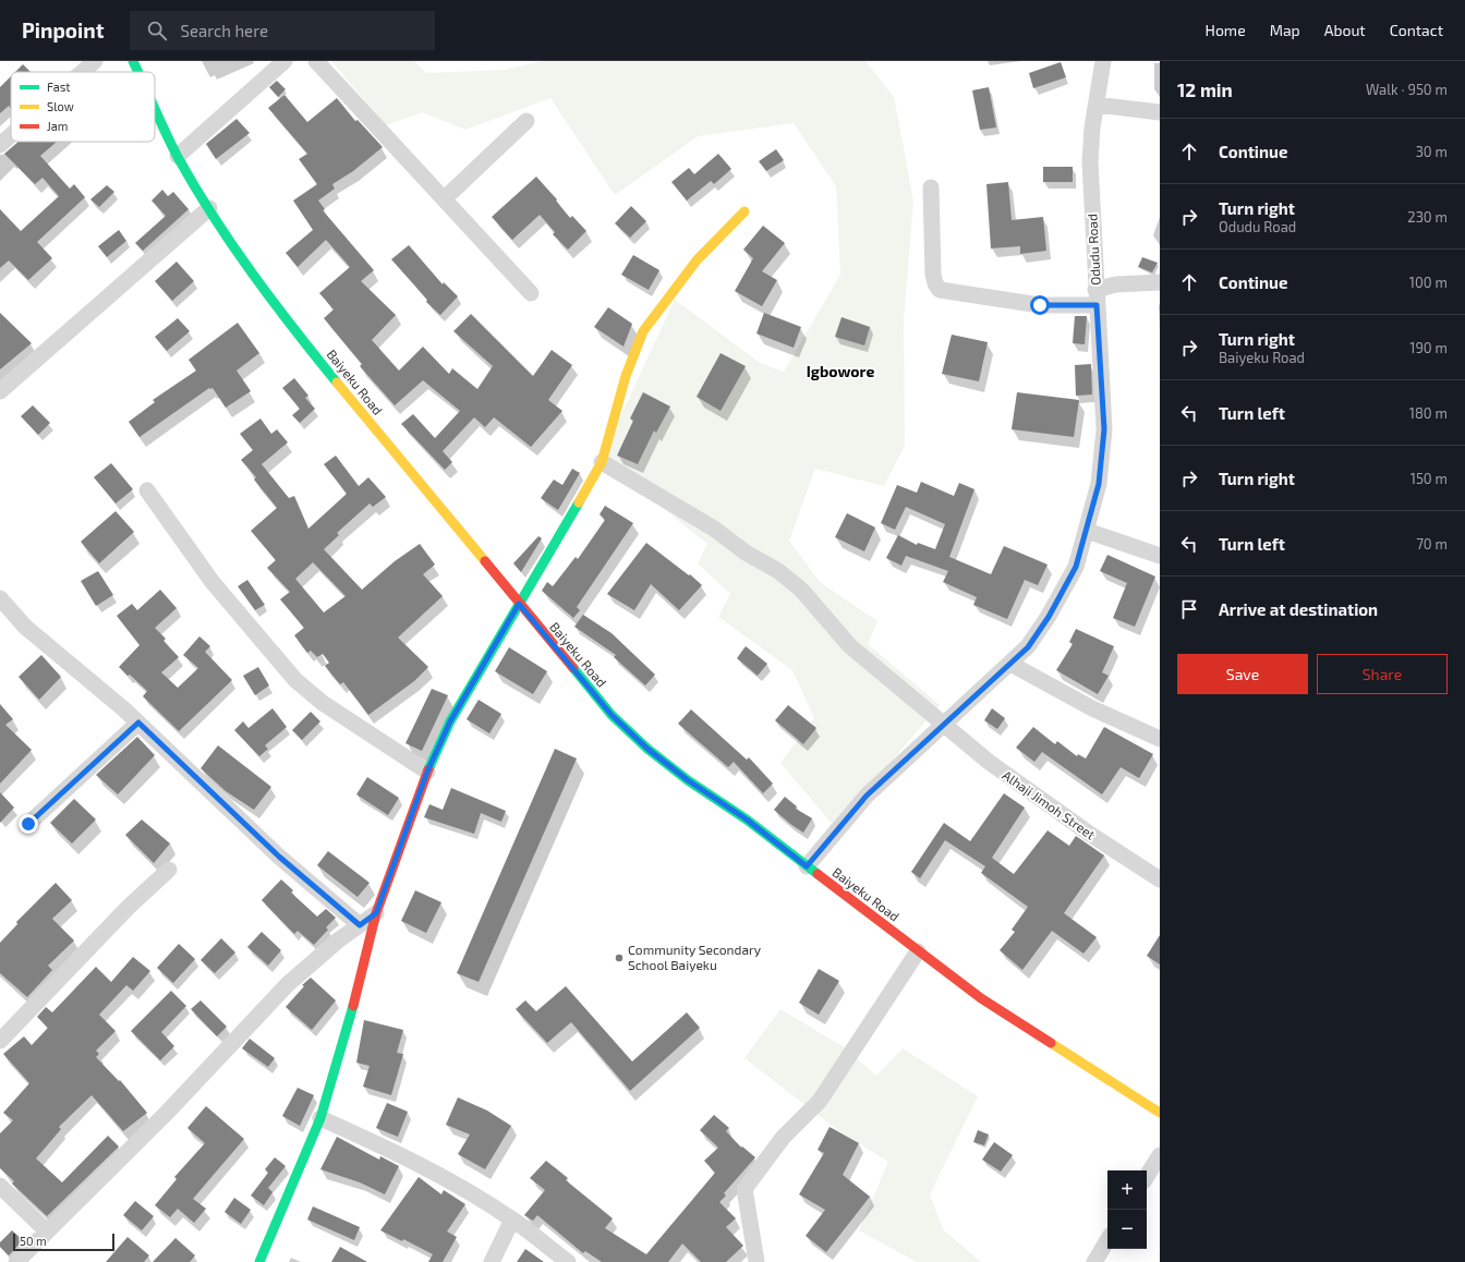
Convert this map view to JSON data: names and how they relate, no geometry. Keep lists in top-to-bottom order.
{
  "streets": {
    "main road": ["Baiyeku Road"],
    "street": ["Odudu Road", "Alhaji Jimoh Street"]
  },
  "crossings": [
    ["Odudu Road", "Baiyeku Road"],
    ["Odudu Road", "Alhaji Jimoh Street"]
  ],
  "districts": ["Igbowore"],
  "places": ["Community Secondary School Baiyeku"],
  "legend": ["Fast", "Slow", "Jam"],
  "scale_bar": "50 m",
  "page": {
    "header": "Pinpoint",
    "search": "Search here",
    "nav": [
      "Home",
      "Map",
      "About",
      "Contact"
    ],
    "heading": ["12 min", "Walk · 950 m"],
    "list": [
      ["Continue", "30 m"],
      ["Turn right", "Odudu Road", "230 m"],
      ["Continue", "100 m"],
      ["Turn right", "Baiyeku Road", "190 m"],
      ["Turn left", "180 m"],
      ["Turn right", "150 m"],
      ["Turn left", "70 m"],
      "Arrive at destination"
    ],
    "buttons": ["Save", "Share"],
    "map_buttons": ["+", "−"],
    "scale": "50 m"
  }
}
